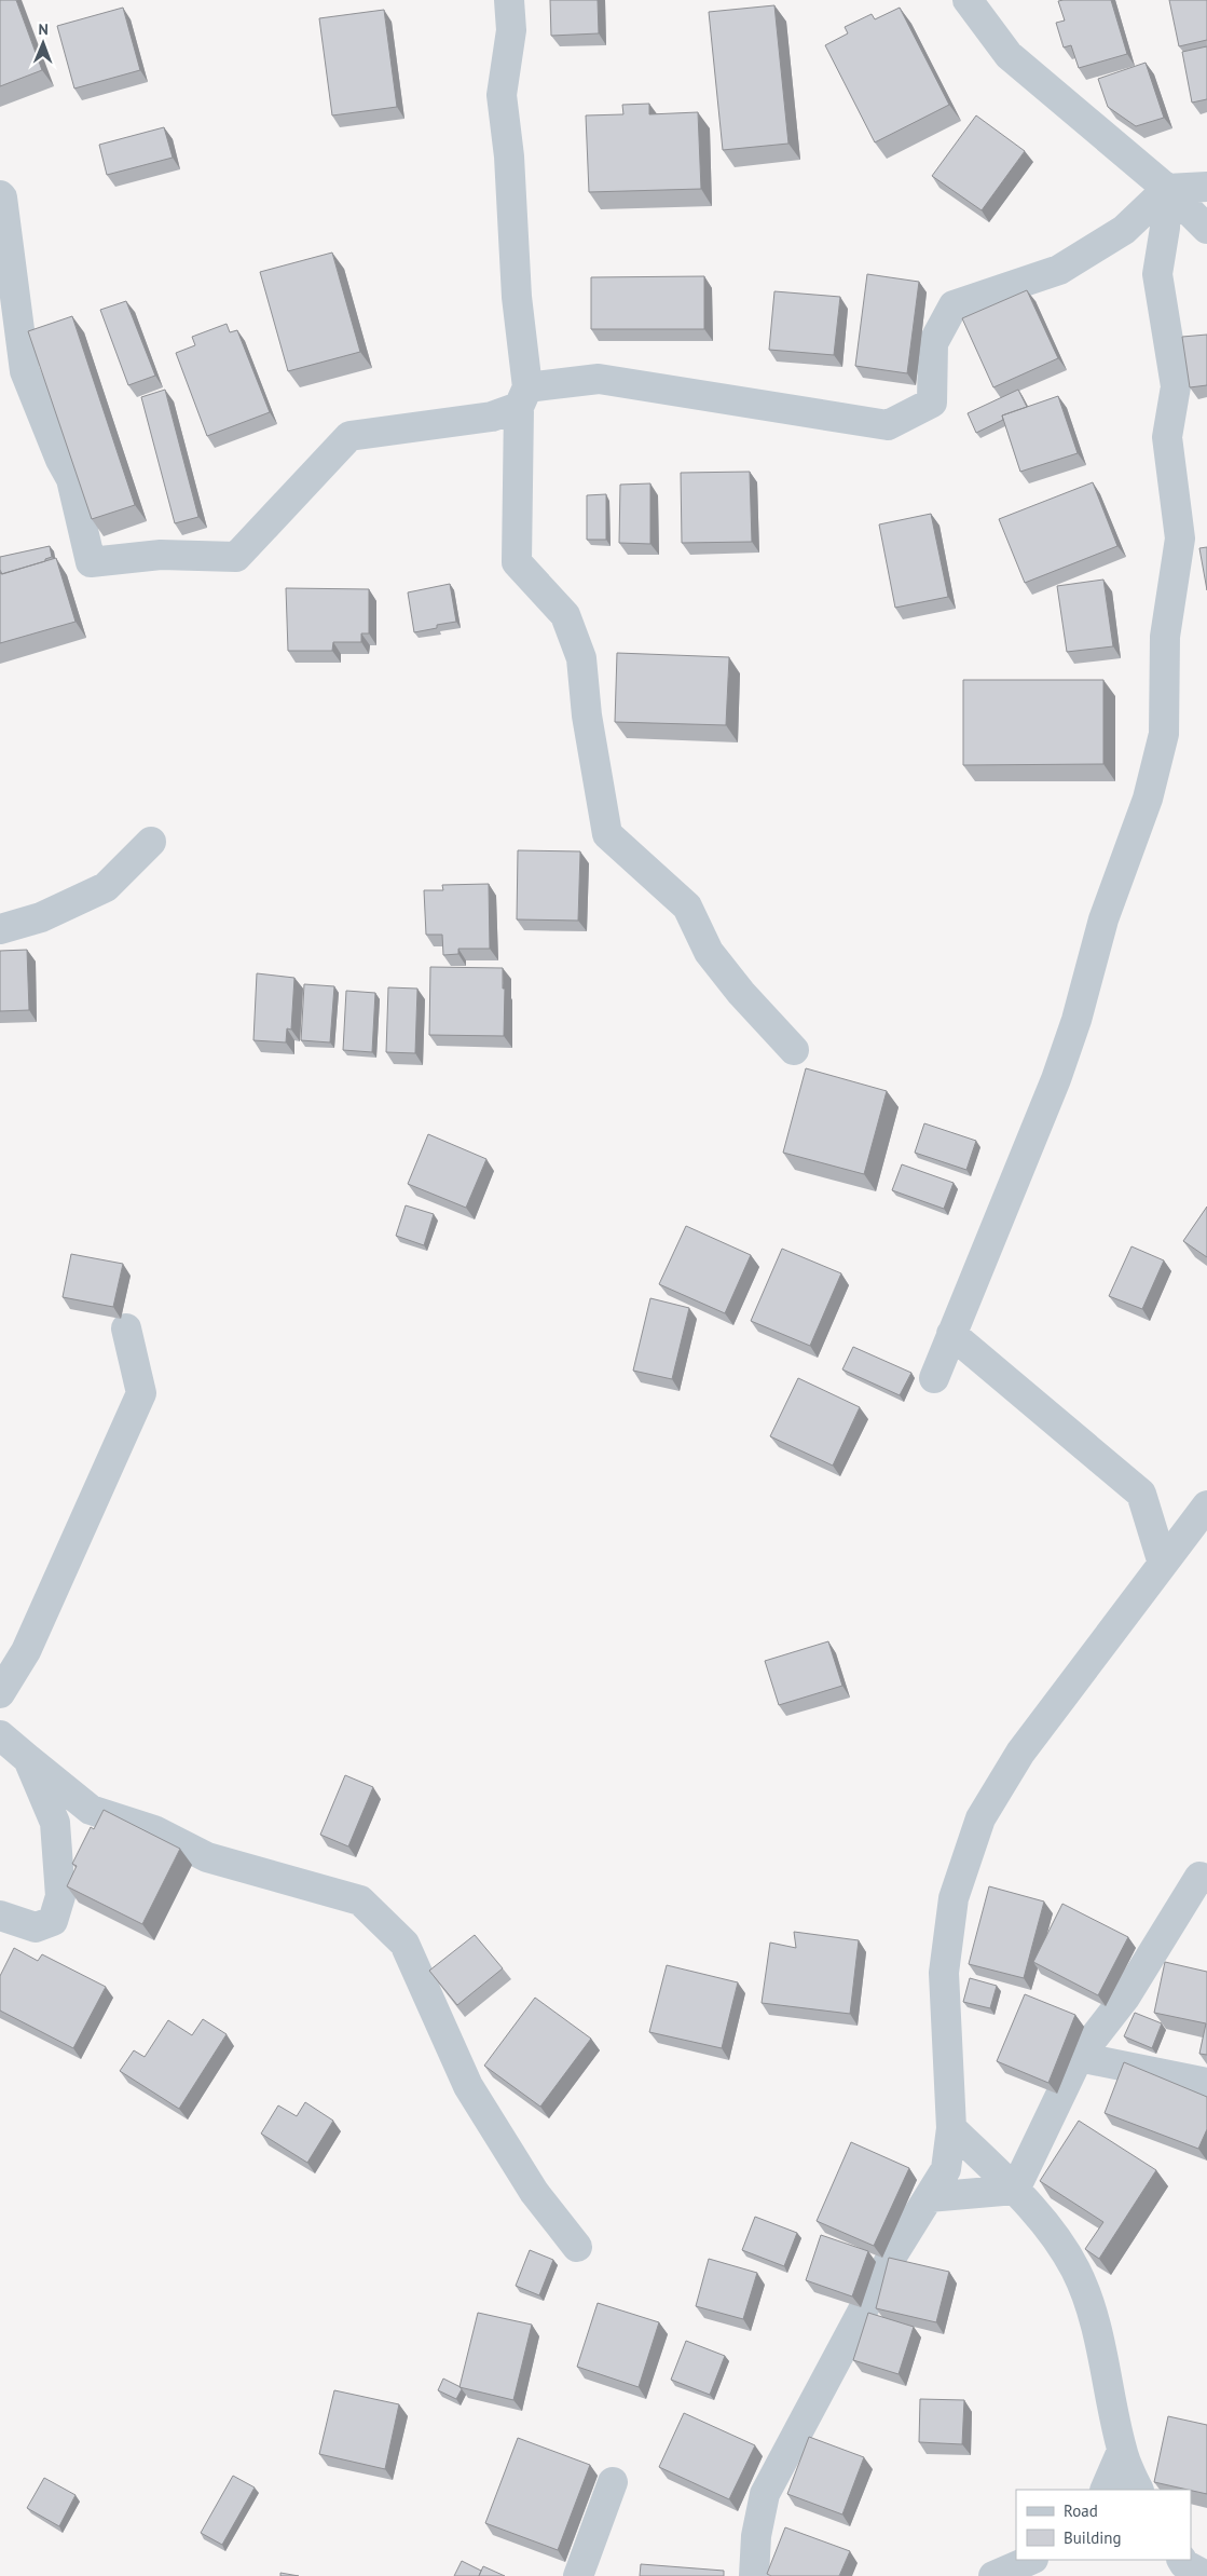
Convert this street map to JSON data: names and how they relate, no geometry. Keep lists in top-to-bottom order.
{
  "legend": ["Road", "Building"],
  "north": "top"
}
